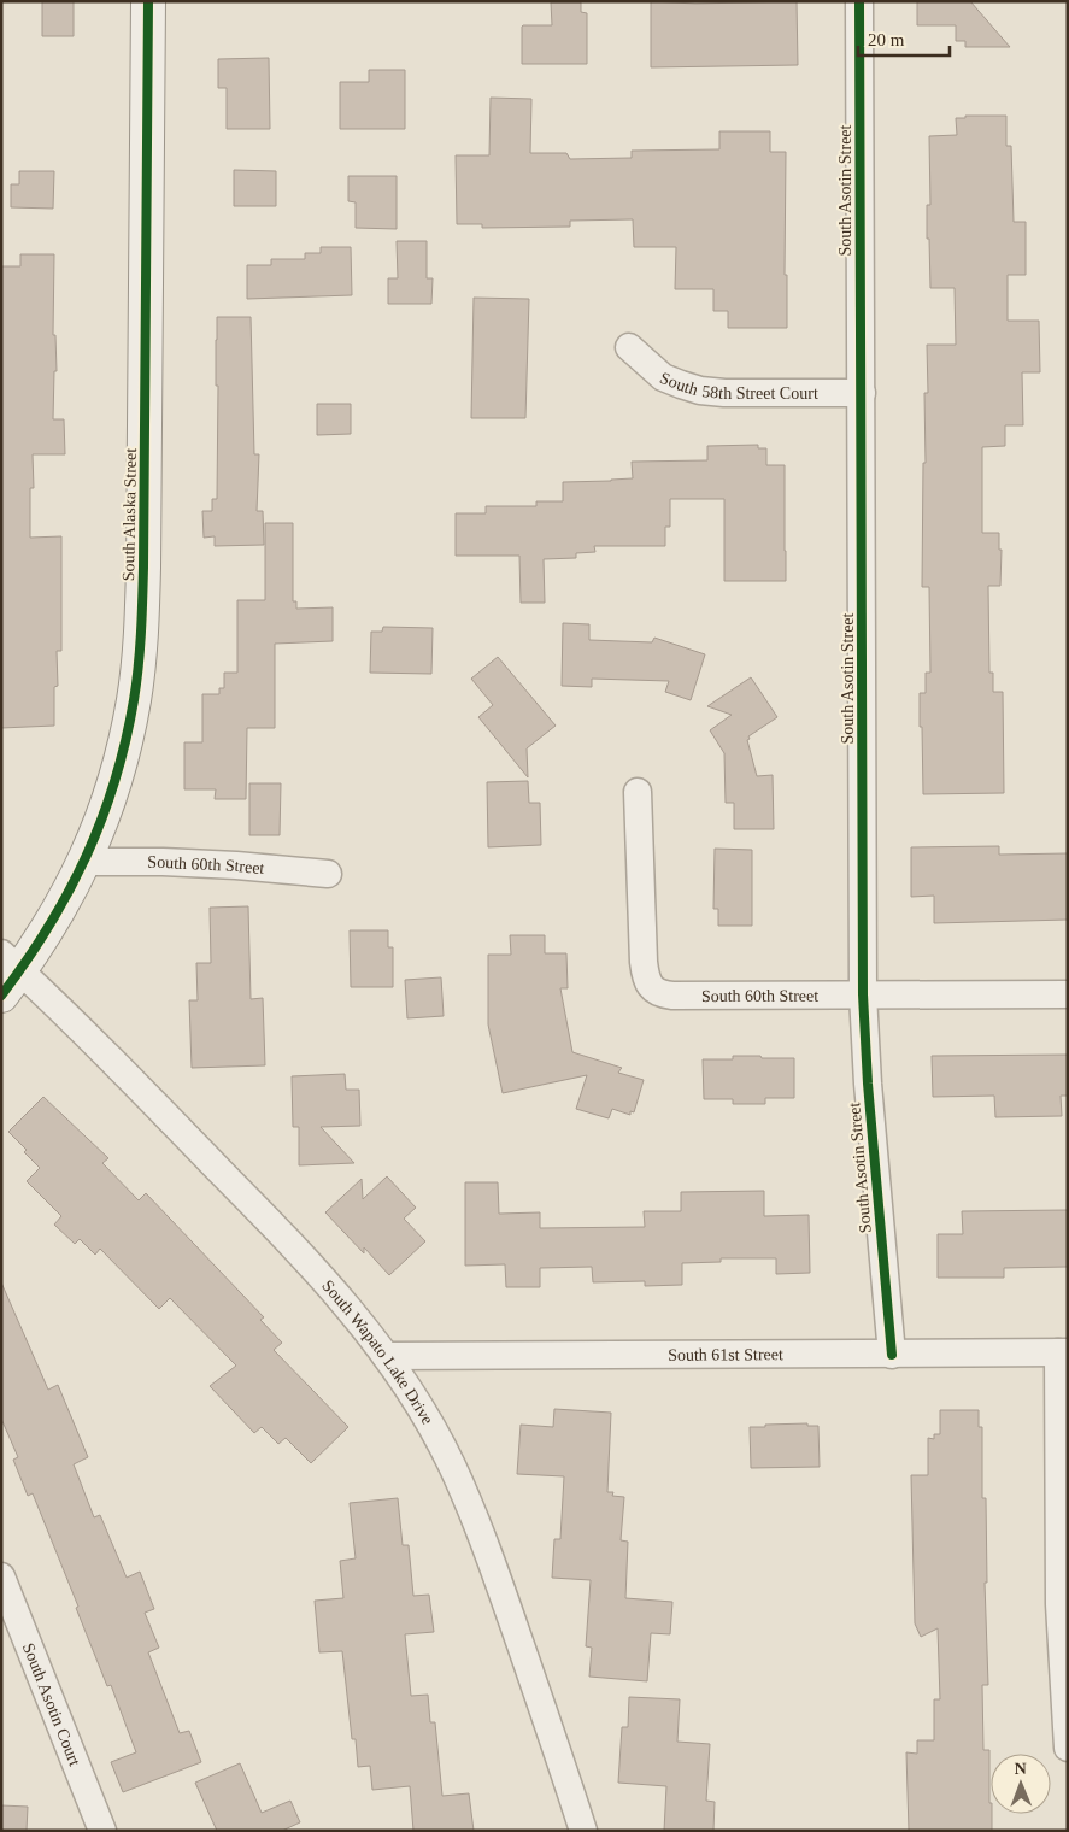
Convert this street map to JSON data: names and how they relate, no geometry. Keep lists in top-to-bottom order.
{
  "streets": {
    "street": [
      "South Asotin Street",
      "South 58th Street Court",
      "South Alaska Street",
      "South 60th Street",
      "South Wapato Lake Drive",
      "South 61st Street",
      "South Asotin Court"
    ]
  },
  "crossings": [
    ["South Asotin Street", "South 58th Street Court"],
    ["South Asotin Street", "South 60th Street"],
    ["South Asotin Street", "South 61st Street"],
    ["South Alaska Street", "South 60th Street"],
    ["South Alaska Street", "South Wapato Lake Drive"],
    ["South Wapato Lake Drive", "South 61st Street"]
  ],
  "scale_bar": "20 m",
  "north": "top"
}
